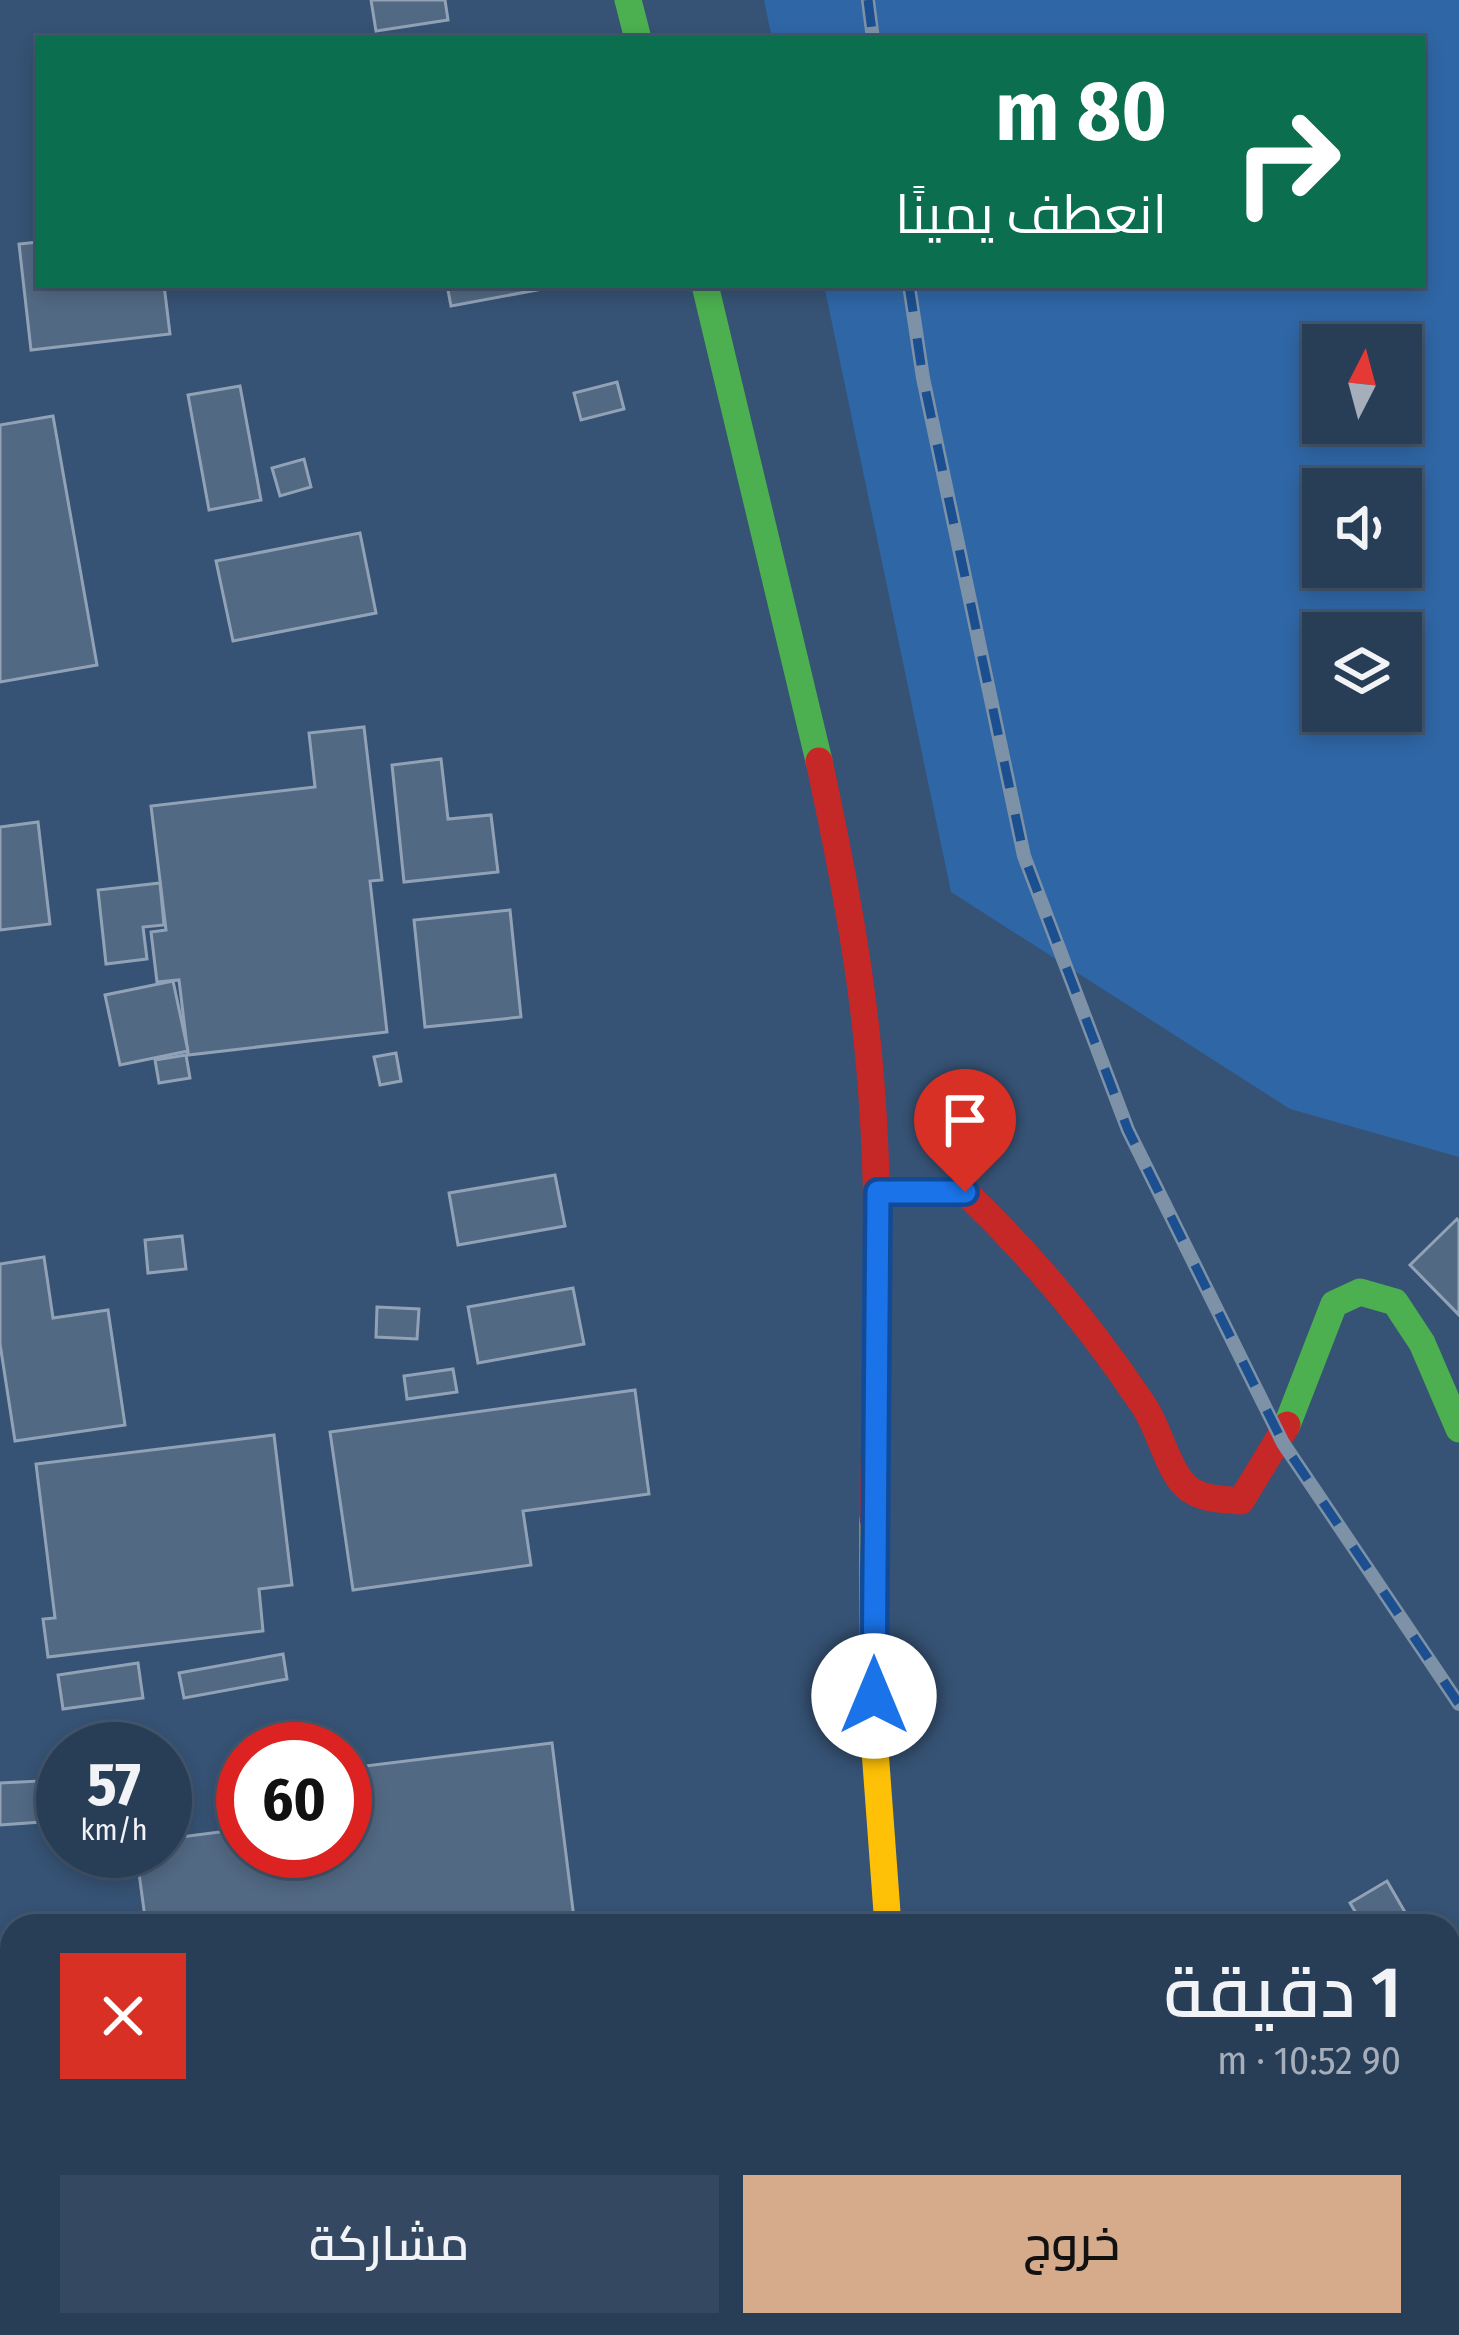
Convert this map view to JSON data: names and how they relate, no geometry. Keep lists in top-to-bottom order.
{
  "north": "top",
  "page": {
    "turn": ["80 m", "انعطف يمينًا"],
    "speed": "57 km/h",
    "limit": "60",
    "heading": ["1 دقيقة", "90 m · 10:52"],
    "buttons": ["خروج", "مشاركة"]
  }
}
